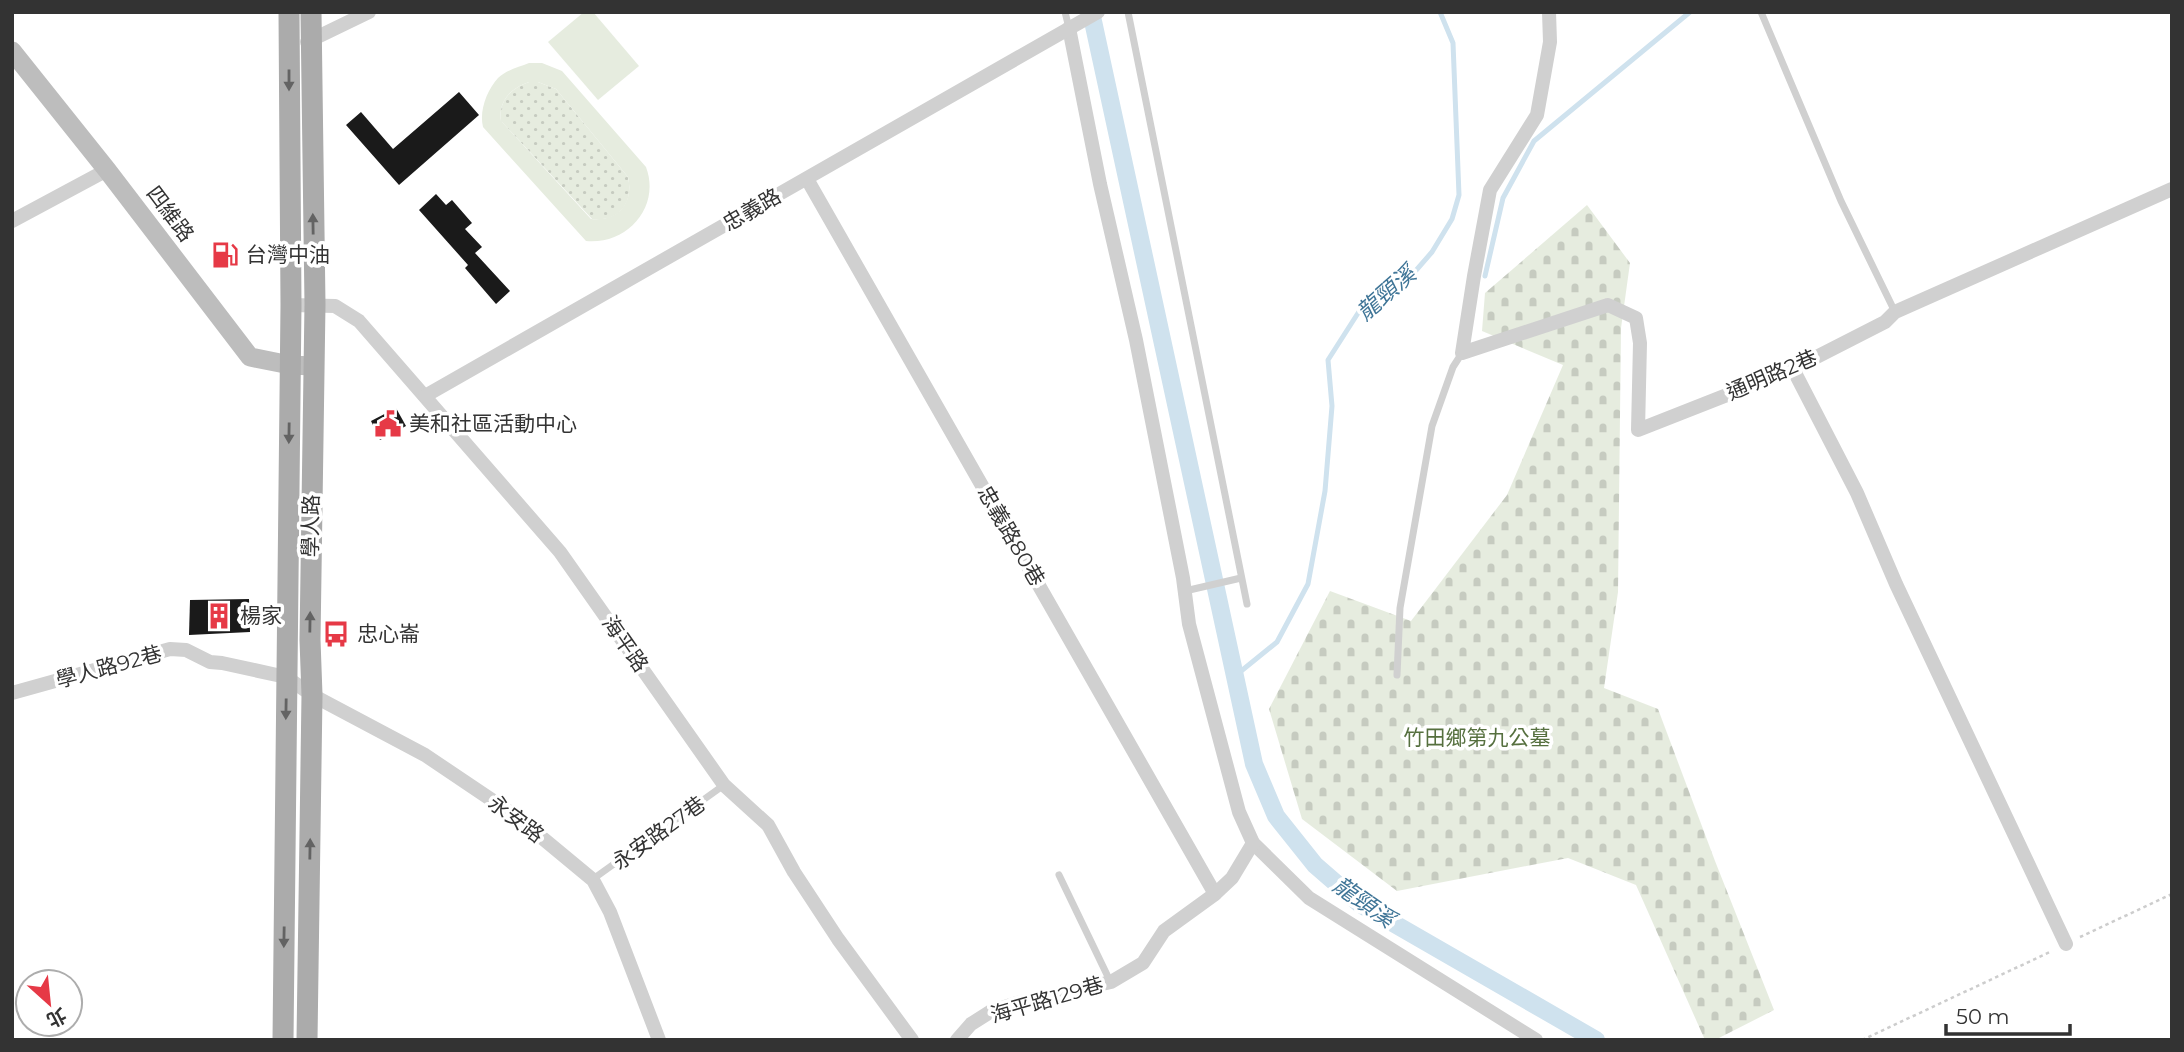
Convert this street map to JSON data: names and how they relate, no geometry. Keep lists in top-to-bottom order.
{
  "streets": {
    "main road": ["四維路", "學人路"],
    "street": [
      "忠義路",
      "通明路2巷",
      "忠義路80巷",
      "海平路",
      "學人路92巷",
      "永安路",
      "海平路129巷"
    ],
    "lane": ["永安路27巷"]
  },
  "crossings": [
    ["忠義路", "忠義路80巷"],
    ["忠義路", "海平路"],
    ["四維路", "學人路"],
    ["學人路", "海平路"],
    ["學人路", "學人路92巷"],
    ["學人路", "永安路"],
    ["忠義路80巷", "海平路129巷"],
    ["海平路", "永安路27巷"],
    ["學人路92巷", "永安路"],
    ["永安路", "永安路27巷"]
  ],
  "water": ["龍頸溪"],
  "parks": ["竹田鄉第九公墓"],
  "places": {
    "fuel station": ["台灣中油"],
    "public building": ["美和社區活動中心"],
    "building": ["楊家"],
    "bus stop": ["忠心崙"]
  },
  "scale_bar": "50 m",
  "north": "bottom right"
}
